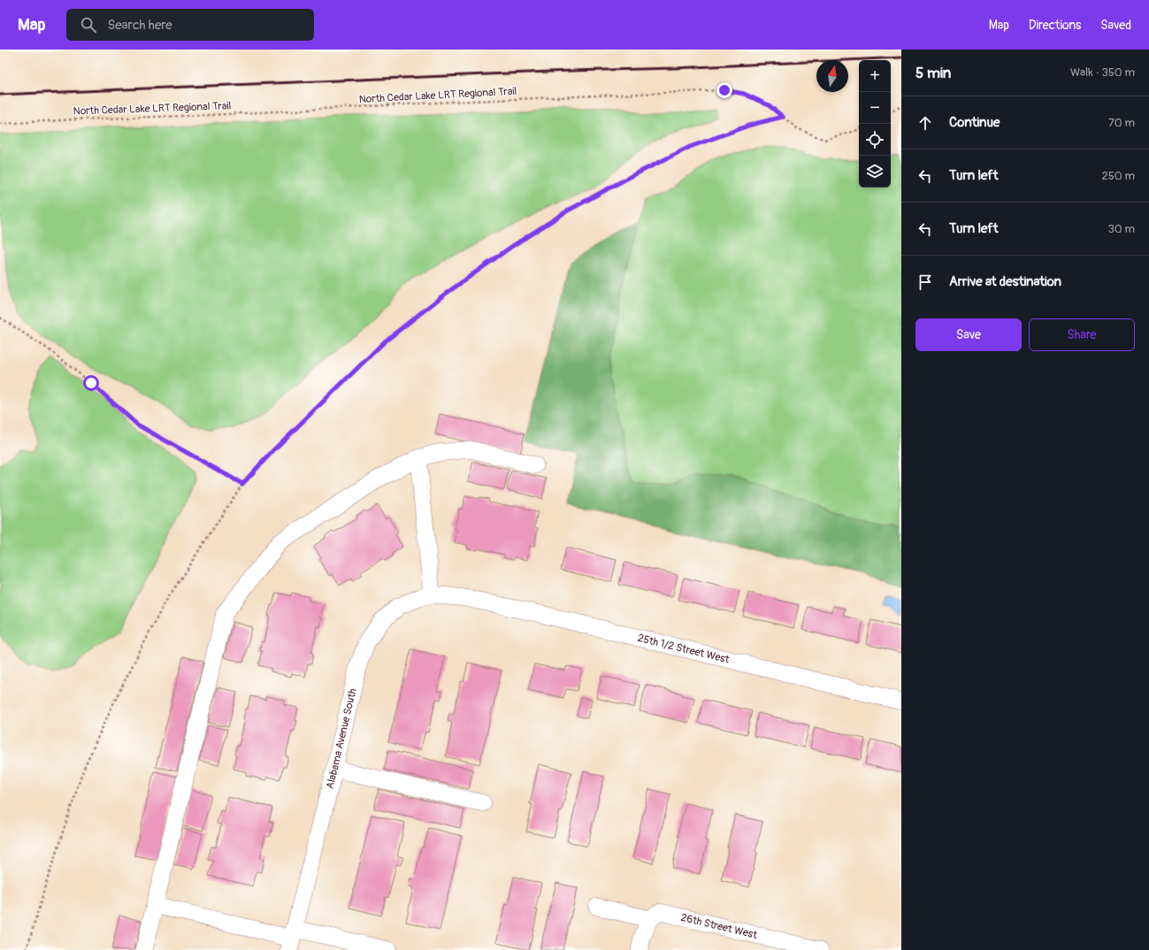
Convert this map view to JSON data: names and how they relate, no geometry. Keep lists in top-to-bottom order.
{
  "streets": {
    "street": ["25th 1/2 Street West", "Alabama Avenue South", "26th Street West"],
    "path": ["North Cedar Lake LRT Regional Trail"]
  },
  "crossings": [
    ["25th 1/2 Street West", "Alabama Avenue South"]
  ],
  "north": "top",
  "page": {
    "header": "Map",
    "search": "Search here",
    "nav": ["Map", "Directions", "Saved"],
    "heading": ["5 min", "Walk · 350 m"],
    "map_buttons": ["+", "−"],
    "list": [
      ["Continue", "70 m"],
      ["Turn left", "250 m"],
      ["Turn left", "30 m"],
      "Arrive at destination"
    ],
    "buttons": ["Save", "Share"]
  }
}
